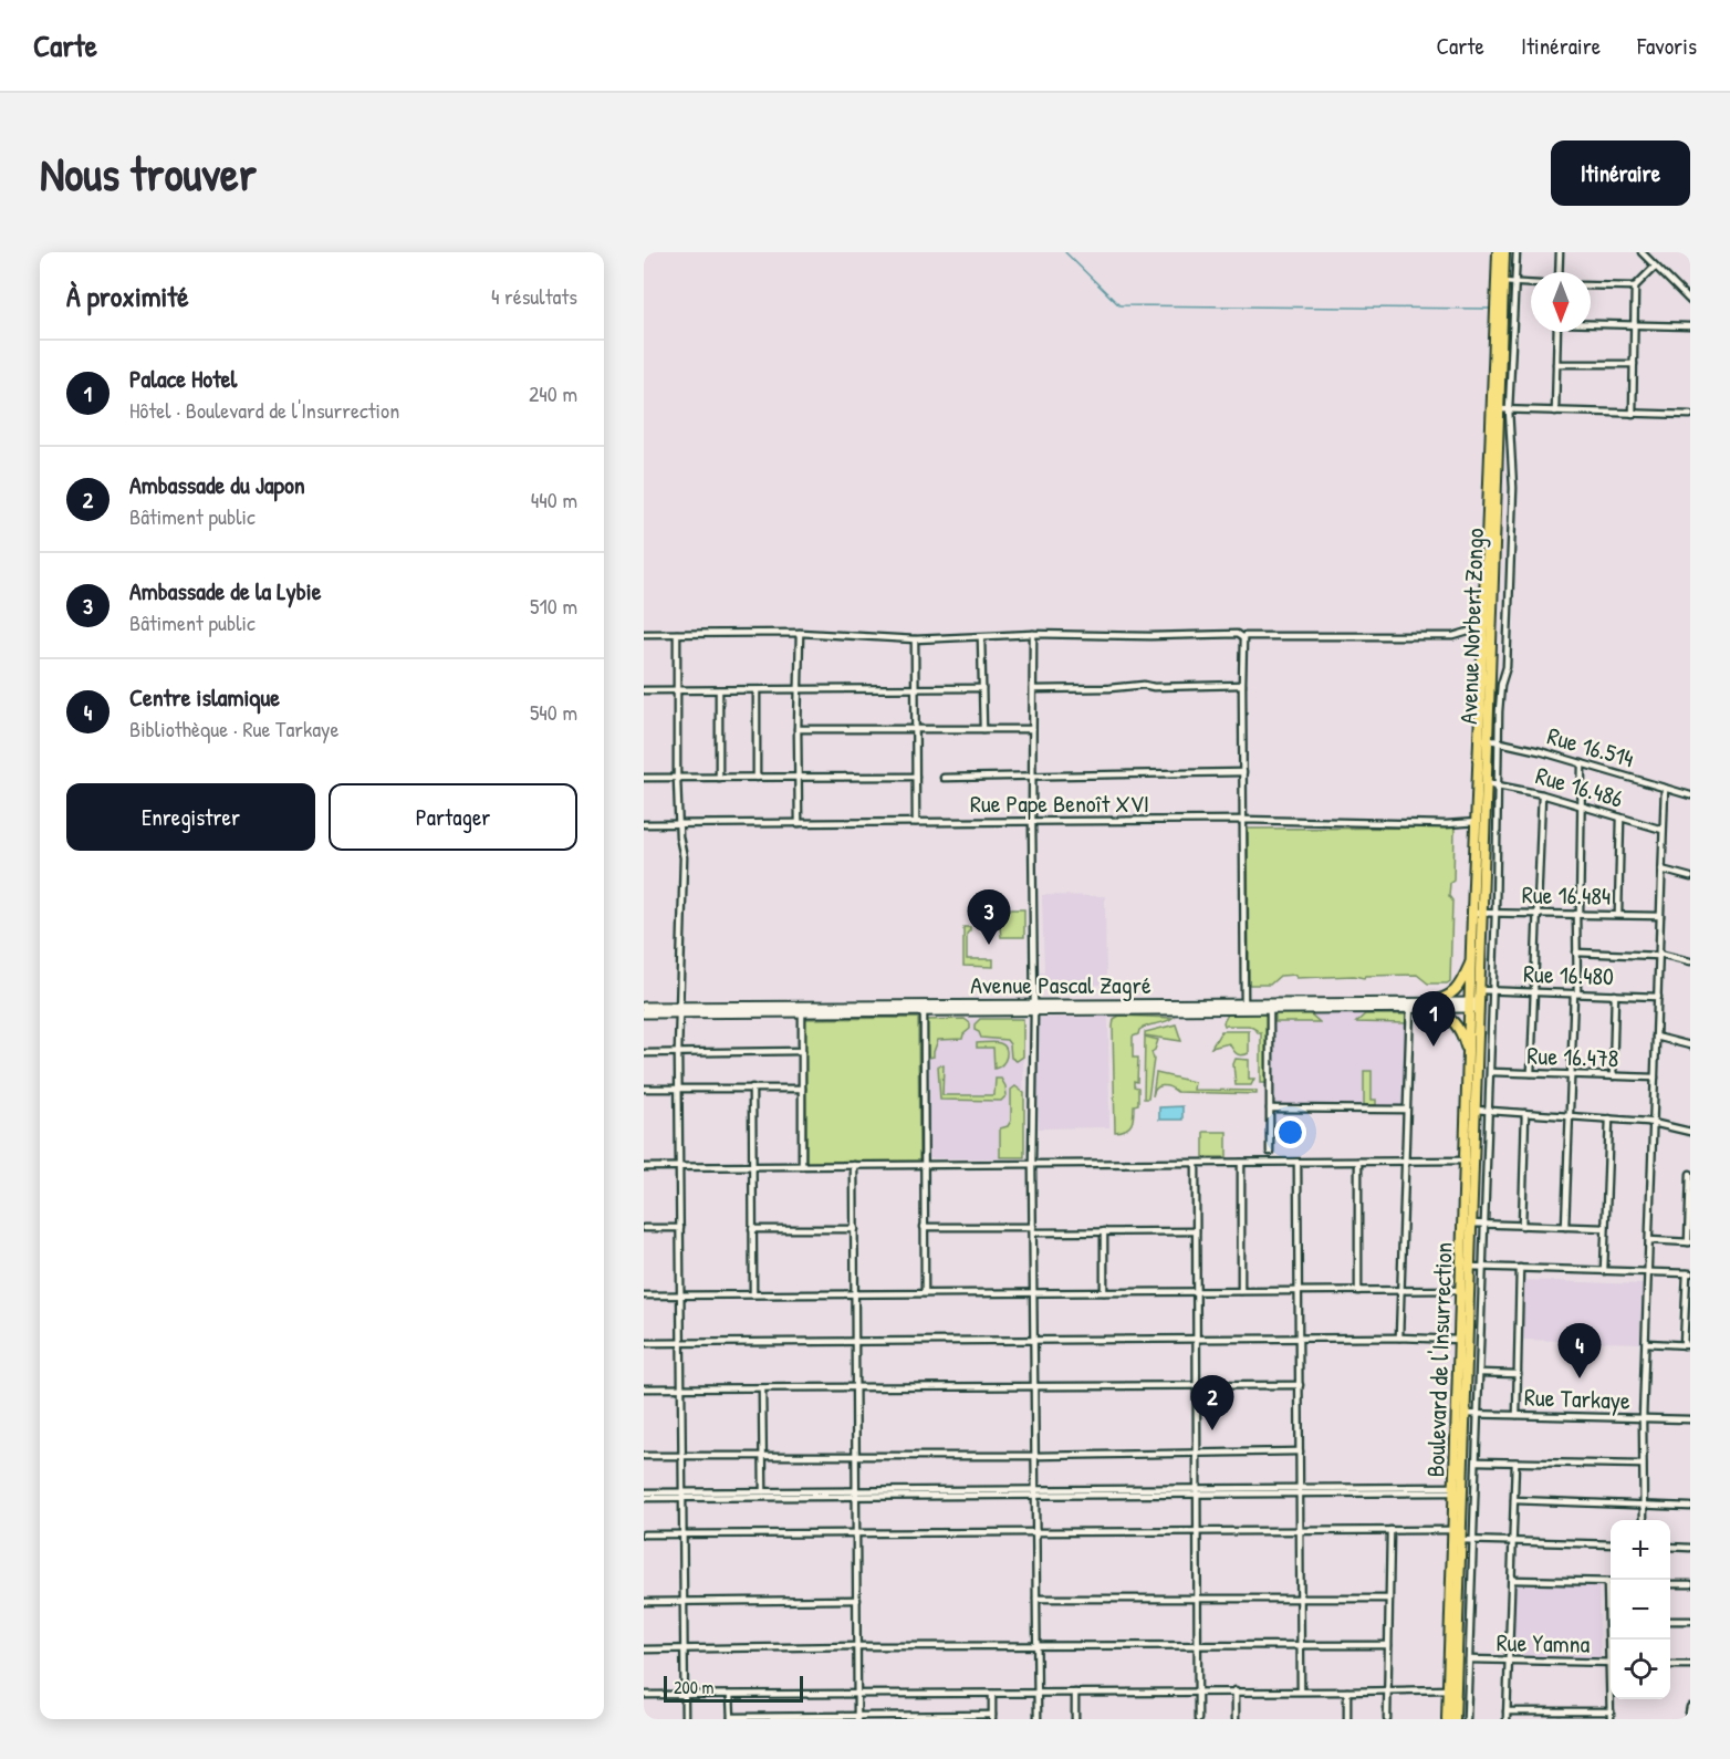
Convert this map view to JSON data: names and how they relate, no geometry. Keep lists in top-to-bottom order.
{
  "streets": {
    "main road": ["Avenue Norbert Zongo", "Avenue Pascal Zagré", "Boulevard de l'Insurrection"],
    "street": [
      "Rue 16.514",
      "Rue 16.486",
      "Rue Pape Benoît XVI",
      "Rue 16.484",
      "Rue 16.480",
      "Rue 16.478",
      "Rue Tarkaye",
      "Rue Yamna"
    ]
  },
  "crossings": [
    ["Avenue Norbert Zongo", "Rue 16.514"],
    ["Avenue Norbert Zongo", "Rue 16.486"],
    ["Avenue Norbert Zongo", "Rue Pape Benoît XVI"],
    ["Avenue Norbert Zongo", "Rue 16.484"],
    ["Avenue Norbert Zongo", "Rue 16.480"],
    ["Avenue Norbert Zongo", "Avenue Pascal Zagré"],
    ["Avenue Norbert Zongo", "Boulevard de l'Insurrection"],
    ["Avenue Pascal Zagré", "Boulevard de l'Insurrection"],
    ["Boulevard de l'Insurrection", "Rue Tarkaye"]
  ],
  "scale_bar": "200 m",
  "north": "bottom",
  "page": {
    "header": "Carte",
    "nav": ["Carte", "Itinéraire", "Favoris"],
    "buttons": [
      "Itinéraire",
      ["Enregistrer", "Partager"]
    ],
    "title": "Nous trouver",
    "heading": ["À proximité", "4 résultats"],
    "list": [
      {
        "mark": "1",
        "name": "Palace Hotel",
        "note": "Hôtel · Boulevard de l'Insurrection",
        "value": "240 m"
      },
      {
        "mark": "2",
        "name": "Ambassade du Japon",
        "note": "Bâtiment public",
        "value": "440 m"
      },
      {
        "mark": "3",
        "name": "Ambassade de la Lybie",
        "note": "Bâtiment public",
        "value": "510 m"
      },
      {
        "mark": "4",
        "name": "Centre islamique",
        "note": "Bibliothèque · Rue Tarkaye",
        "value": "540 m"
      }
    ],
    "pins": [
      "3",
      "1",
      "4",
      "2"
    ],
    "map_buttons": ["+", "−"],
    "scale": "200 m"
  }
}
